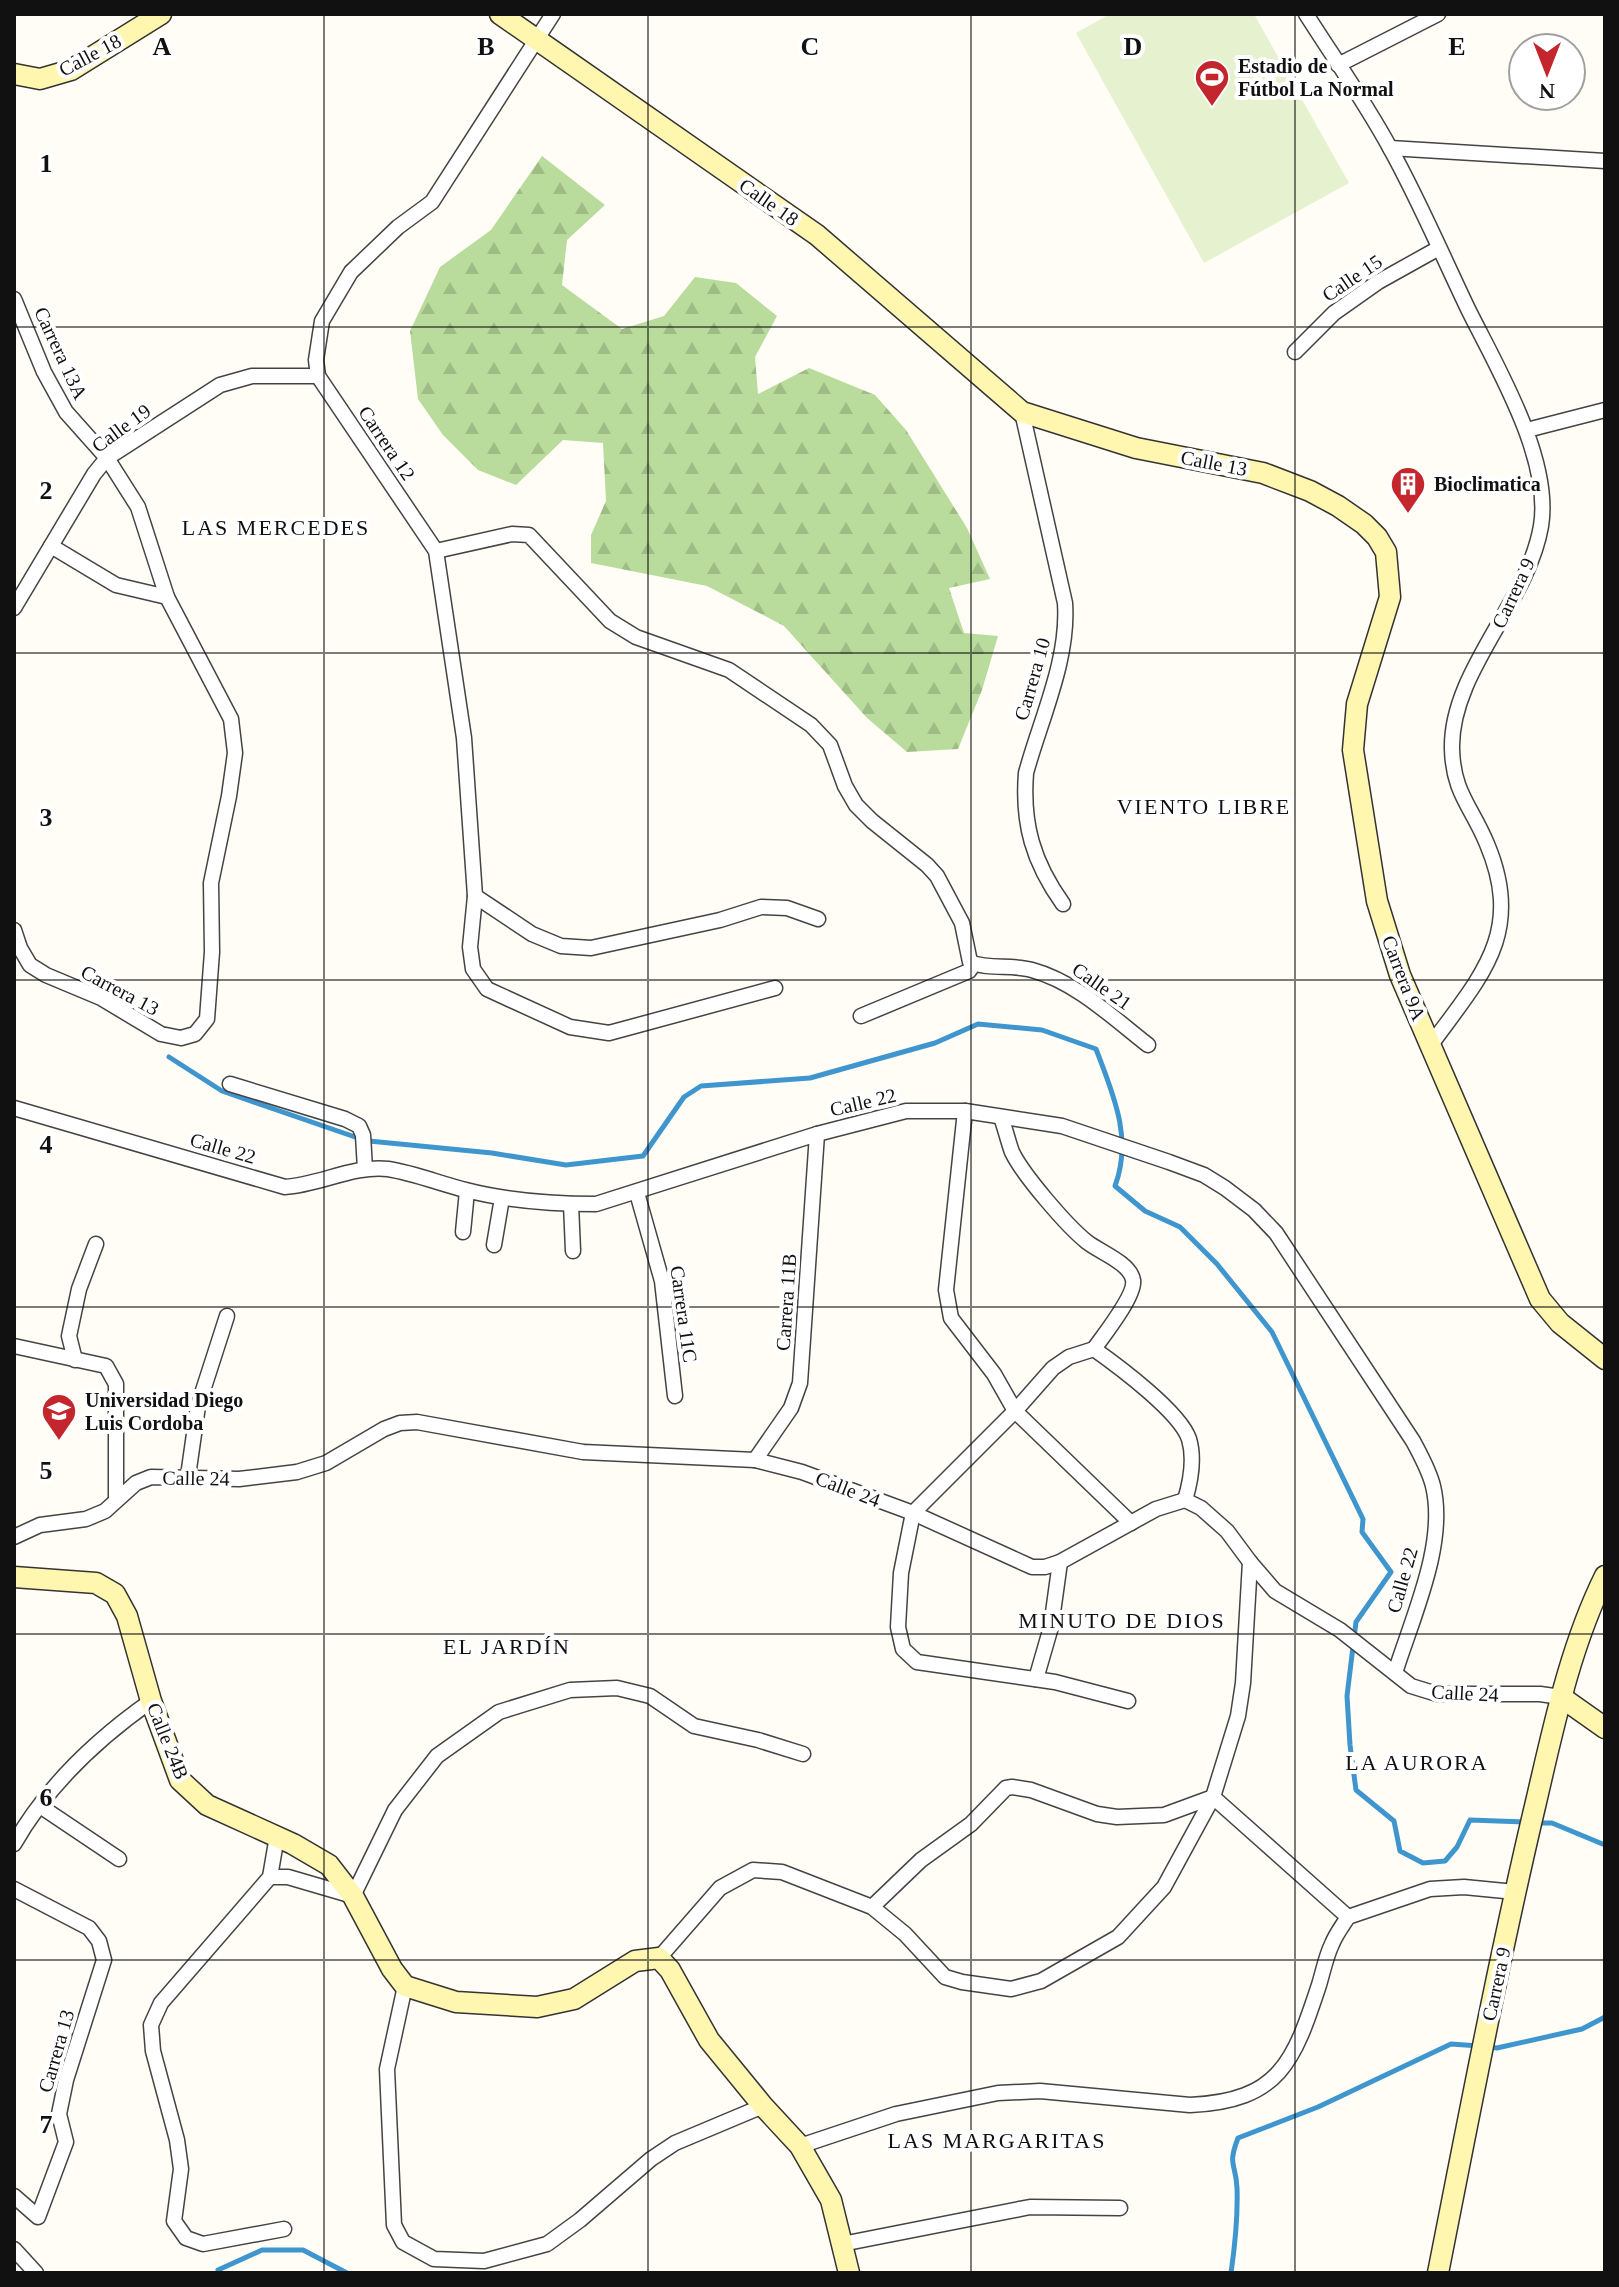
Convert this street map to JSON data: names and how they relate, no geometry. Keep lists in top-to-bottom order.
{
  "streets": {
    "main road": [
      "Calle 18",
      "Calle 13",
      "Carrera 9",
      "Carrera 9A",
      "Calle 24B"
    ],
    "street": [
      "Calle 15",
      "Carrera 13A",
      "Calle 19",
      "Carrera 12",
      "Carrera 10",
      "Calle 21",
      "Carrera 13",
      "Calle 22",
      "Carrera 11B",
      "Carrera 11C",
      "Calle 24"
    ]
  },
  "crossings": [
    ["Calle 18", "Calle 13"],
    ["Calle 18", "Carrera 10"],
    ["Calle 15", "Carrera 9"],
    ["Carrera 13A", "Calle 19"],
    ["Carrera 13A", "Carrera 13"],
    ["Calle 19", "Carrera 12"],
    ["Calle 13", "Carrera 10"],
    ["Calle 13", "Carrera 9A"],
    ["Carrera 9", "Carrera 9A"],
    ["Carrera 9", "Calle 24"],
    ["Calle 22", "Carrera 11B"],
    ["Calle 22", "Carrera 11C"],
    ["Calle 22", "Calle 24"],
    ["Carrera 11B", "Calle 24"]
  ],
  "districts": [
    "LAS MERCEDES",
    "VIENTO LIBRE",
    "MINUTO DE DIOS",
    "EL JARDÍN",
    "LA AURORA",
    "LAS MARGARITAS"
  ],
  "places": {
    "sports": ["Estadio de Fútbol La Normal"],
    "building": ["Bioclimatica"],
    "school or university": ["Universidad Diego Luis Cordoba"]
  },
  "north": "bottom",
  "grid": {
    "columns": [
      "A",
      "B",
      "C",
      "D",
      "E"
    ],
    "rows": [
      "1",
      "2",
      "3",
      "4",
      "5",
      "6",
      "7"
    ]
  }
}
